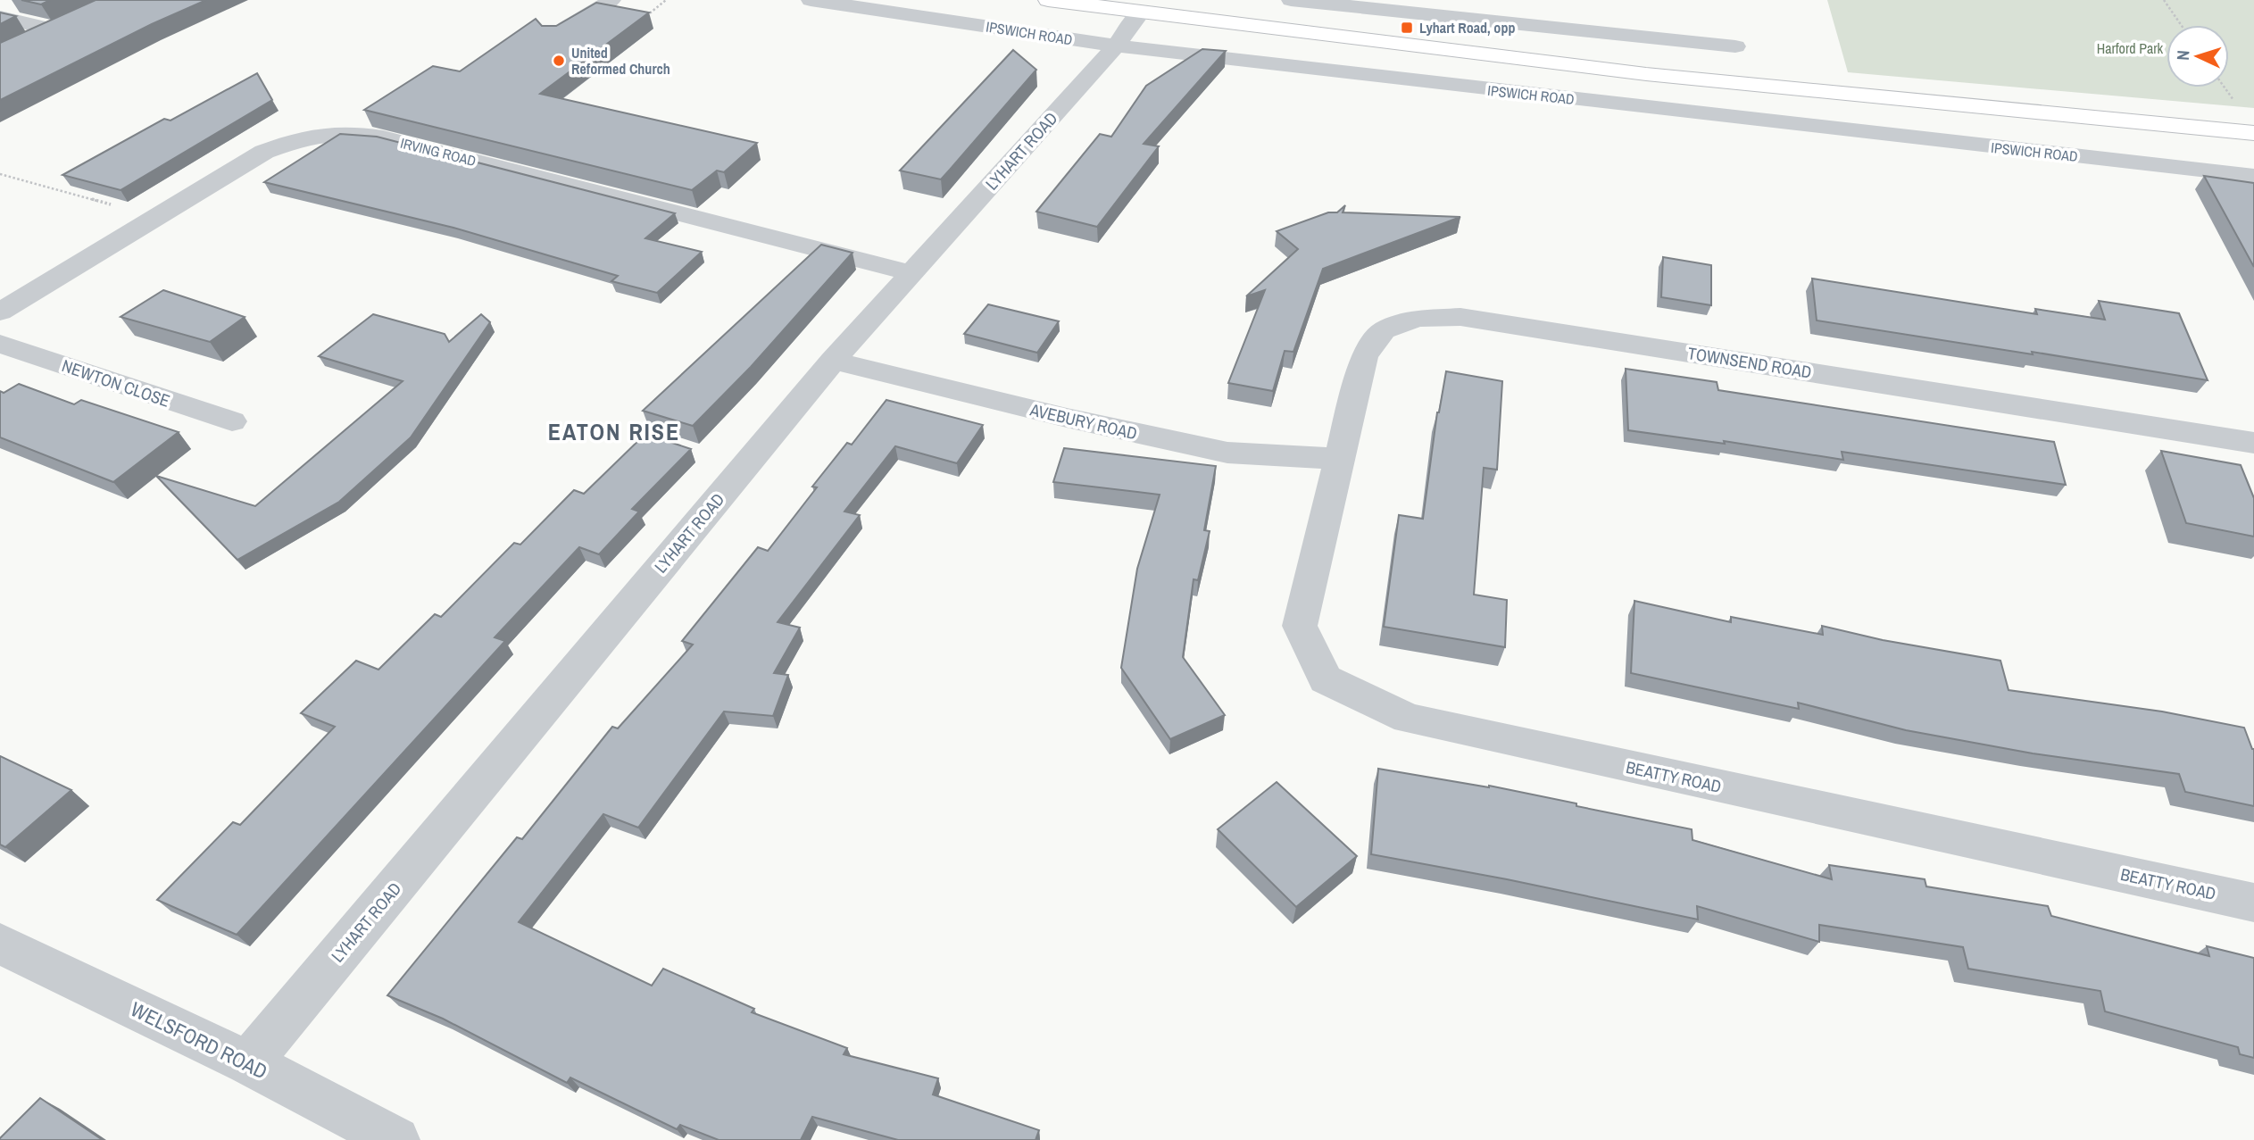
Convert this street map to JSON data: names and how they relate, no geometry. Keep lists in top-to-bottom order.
{
  "streets": {
    "highway": ["IPSWICH ROAD"],
    "street": [
      "LYHART ROAD",
      "IRVING ROAD",
      "TOWNSEND ROAD",
      "NEWTON CLOSE",
      "AVEBURY ROAD",
      "BEATTY ROAD",
      "WELSFORD ROAD"
    ]
  },
  "crossings": [
    ["IPSWICH ROAD", "LYHART ROAD"],
    ["LYHART ROAD", "IRVING ROAD"],
    ["LYHART ROAD", "AVEBURY ROAD"],
    ["LYHART ROAD", "WELSFORD ROAD"],
    ["TOWNSEND ROAD", "AVEBURY ROAD"],
    ["TOWNSEND ROAD", "BEATTY ROAD"],
    ["AVEBURY ROAD", "BEATTY ROAD"]
  ],
  "districts": ["EATON RISE"],
  "parks": ["Harford Park"],
  "places": {
    "transit": ["Lyhart Road, opp"],
    "other": ["United Reformed Church"]
  },
  "north": "left"
}
